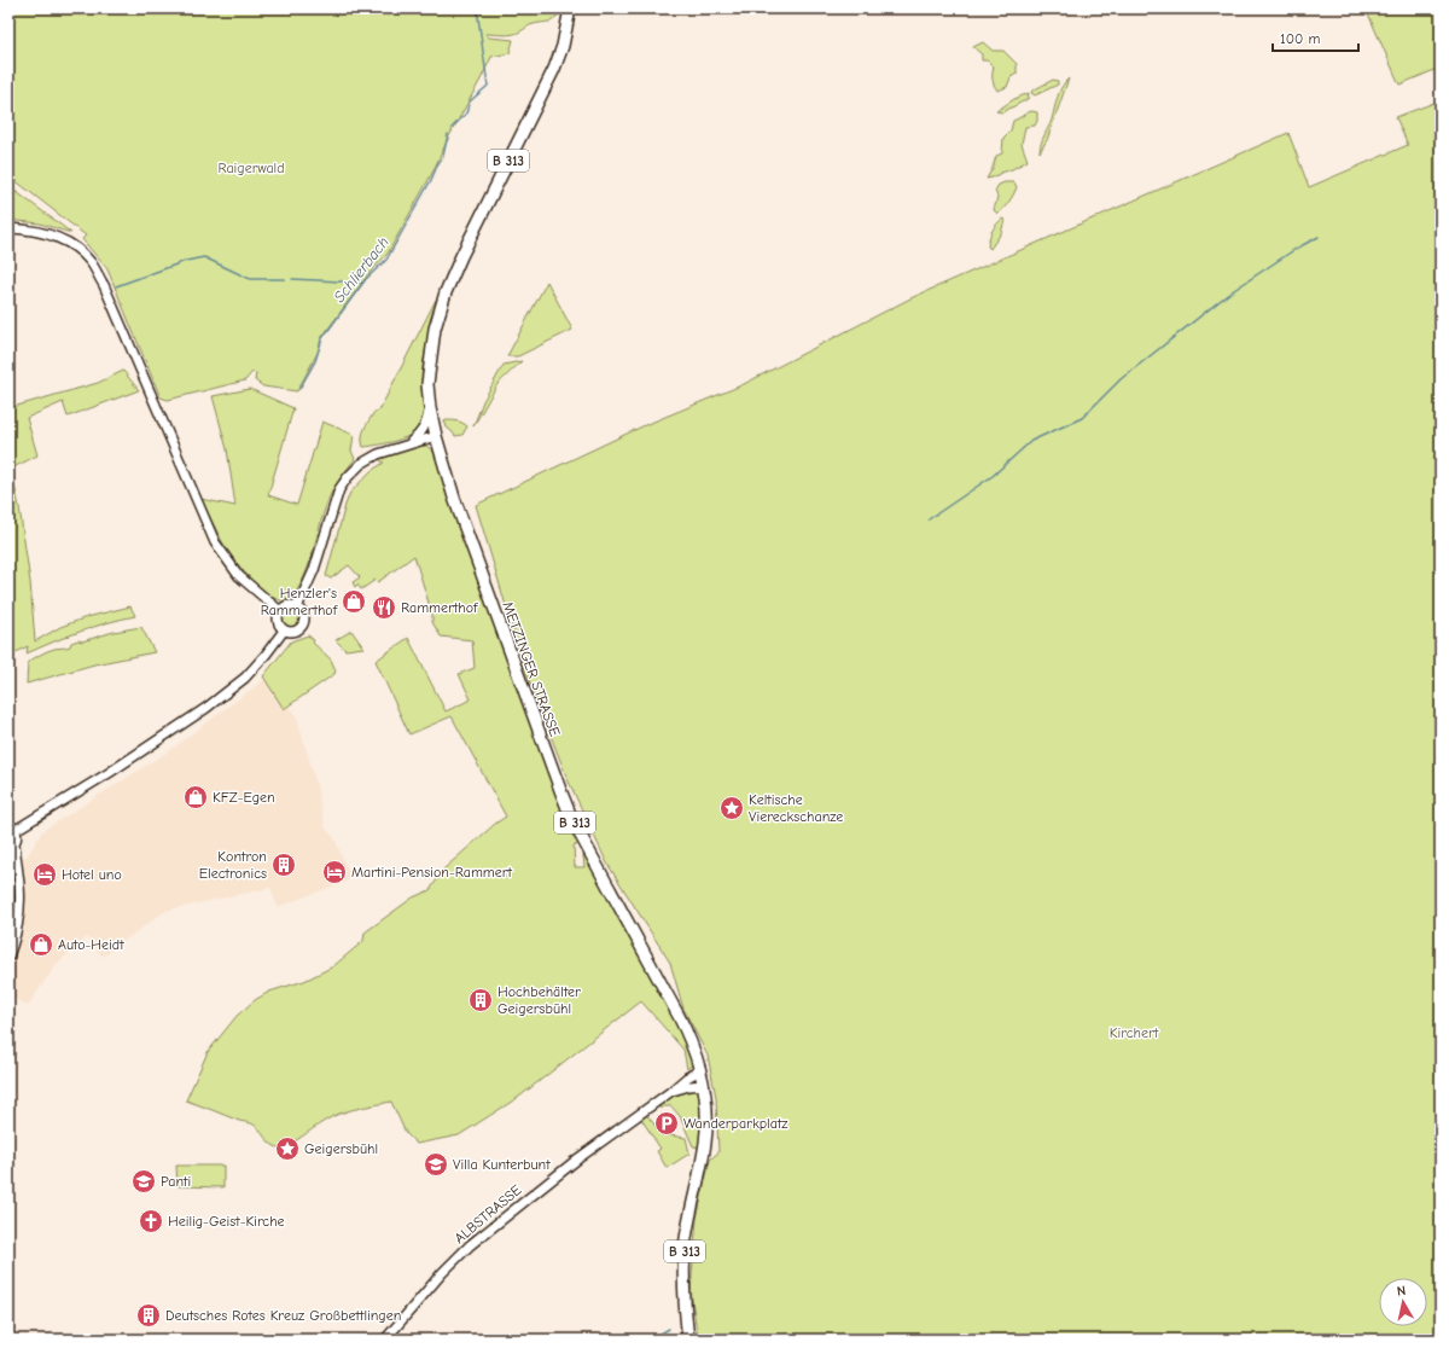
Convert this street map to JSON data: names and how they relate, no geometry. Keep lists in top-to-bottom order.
{
  "streets": {
    "main road": ["B 313", "METZINGER STRASSE"],
    "street": ["ALBSTRASSE"]
  },
  "crossings": [
    ["METZINGER STRASSE", "ALBSTRASSE"]
  ],
  "water": ["Schlierbach"],
  "parks": ["Raigerwald", "Kirchert"],
  "places": {
    "shop": ["Henzler's Rammerthof", "KFZ-Egen", "Auto-Heidt"],
    "restaurant": ["Rammerthof"],
    "place": ["Keltische Viereckschanze", "Geigersbühl"],
    "building": ["Kontron Electronics", "Hochbehälter Geigersbühl", "Deutsches Rotes Kreuz Großbettlingen"],
    "hotel": ["Martini-Pension-Rammert", "Hotel uno"],
    "parking": ["Wanderparkplatz"],
    "school or university": ["Villa Kunterbunt", "Panti"],
    "church": ["Heilig-Geist-Kirche"]
  },
  "scale_bar": "100 m",
  "north": "top"
}
